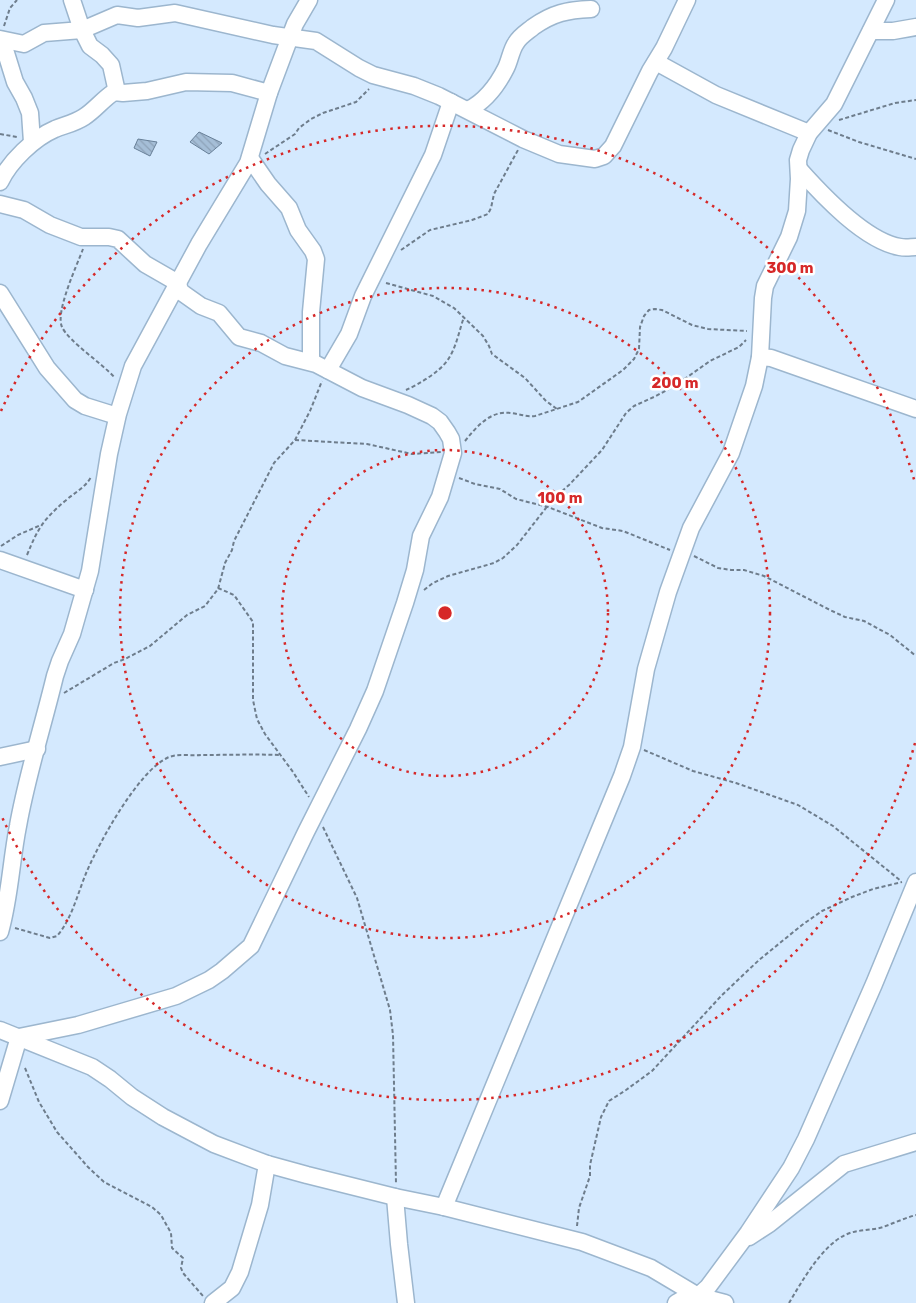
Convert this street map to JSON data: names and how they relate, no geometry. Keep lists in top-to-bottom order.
{
  "rings": ["300 m", "200 m", "100 m"]
}
